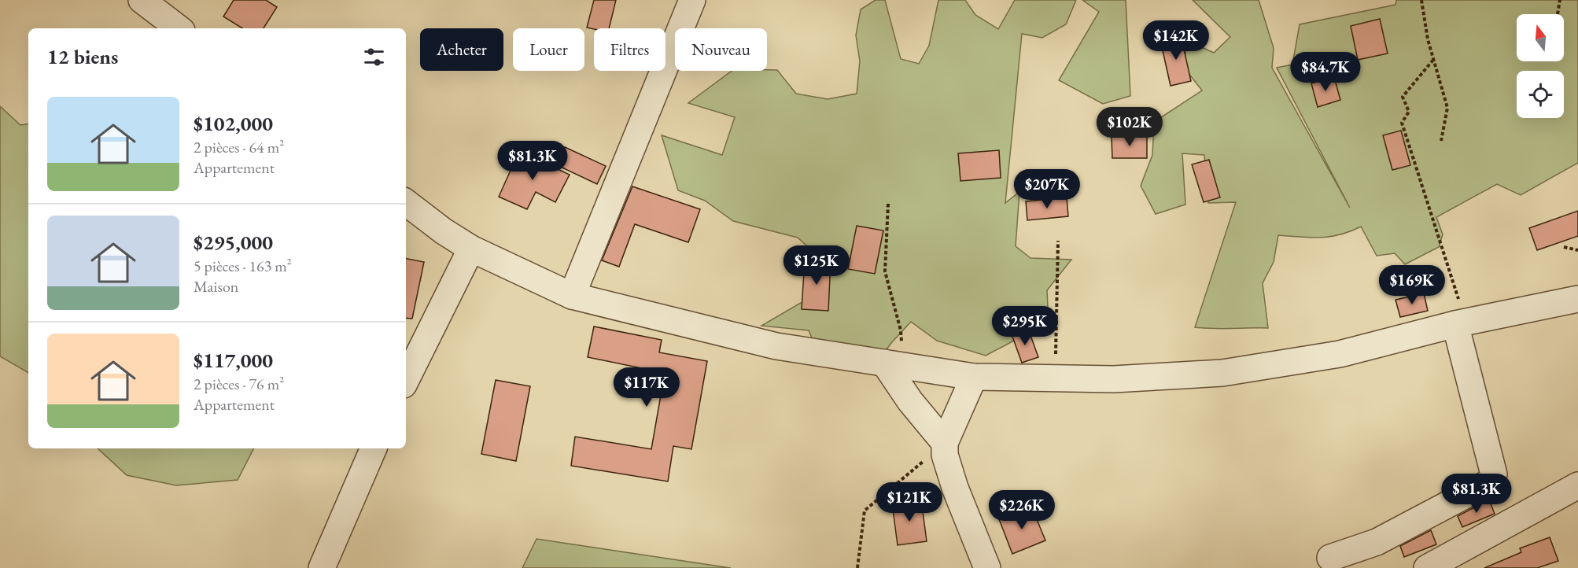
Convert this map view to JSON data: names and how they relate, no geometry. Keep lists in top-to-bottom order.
{
  "north": "top",
  "page": {
    "price": [
      "$142K",
      "$84.7K",
      "$102K",
      "$81.3K",
      "$207K",
      "$125K",
      "$169K",
      "$295K",
      "$117K",
      "$81.3K",
      "$121K",
      "$226K"
    ],
    "chip": [
      "Acheter",
      "Louer",
      "Filtres",
      "Nouveau"
    ],
    "heading": "12 biens",
    "list": [
      {
        "name": "$102,000",
        "note": "2 pièces · 64 m² · Appartement"
      },
      {
        "name": "$295,000",
        "note": "5 pièces · 163 m² · Maison"
      },
      {
        "name": "$117,000",
        "note": "2 pièces · 76 m² · Appartement"
      }
    ]
  }
}
